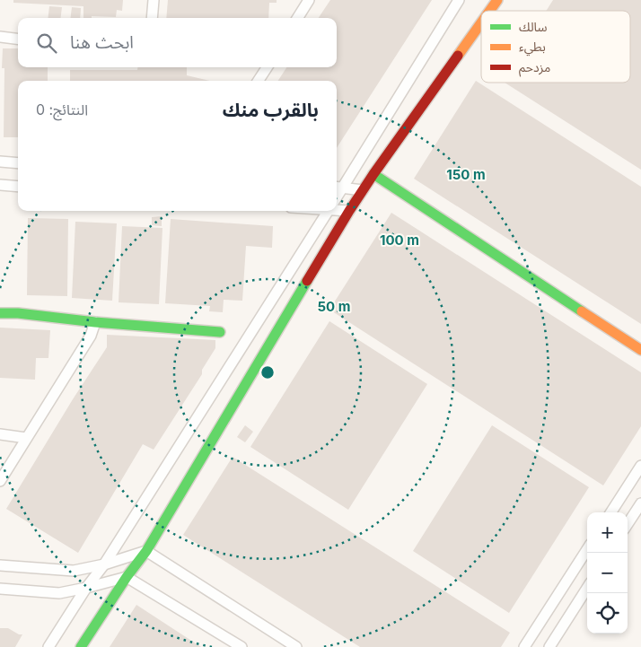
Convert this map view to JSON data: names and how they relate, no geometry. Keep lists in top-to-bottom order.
{
  "legend": ["سالك", "بطيء", "مزدحم"],
  "page": {
    "search": "ابحث هنا",
    "heading": ["بالقرب منك", "النتائج: 0"],
    "map_buttons": ["+", "−"]
  },
  "rings": ["150 m", "100 m", "50 m"]
}
